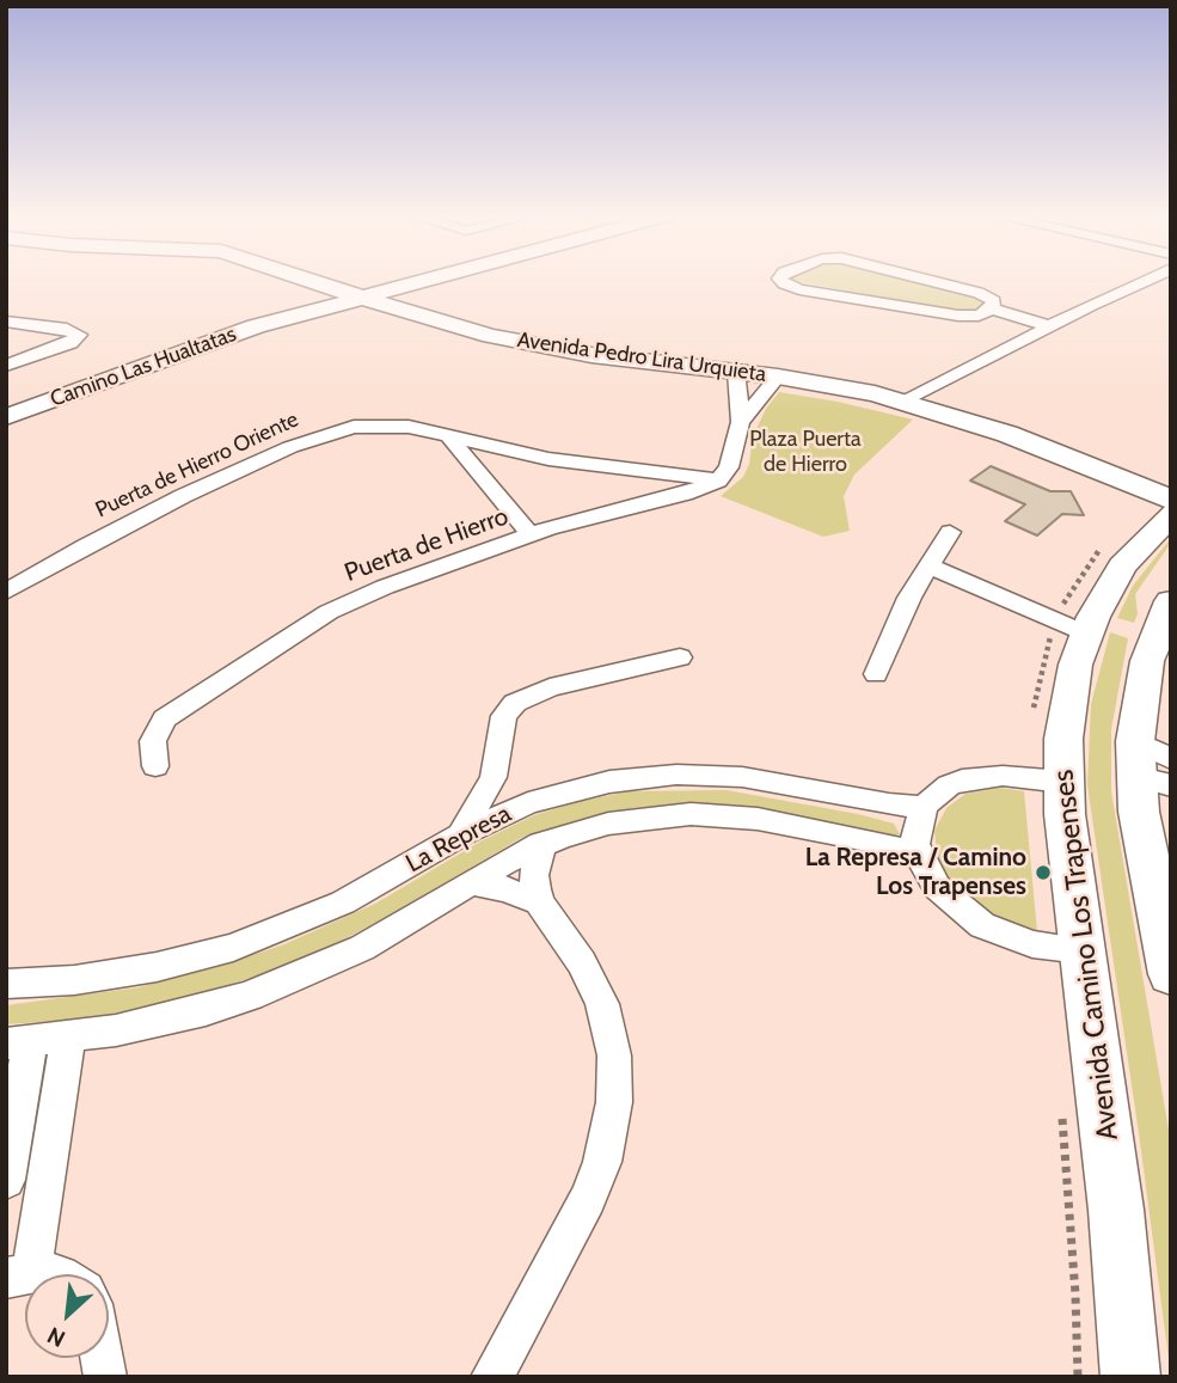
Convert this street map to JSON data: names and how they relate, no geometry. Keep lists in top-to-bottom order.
{
  "streets": {
    "main road": ["Avenida Pedro Lira Urquieta", "Camino Las Hualtatas", "Avenida Camino Los Trapenses"],
    "street": ["Puerta de Hierro Oriente", "Puerta de Hierro", "La Represa"]
  },
  "crossings": [
    ["Avenida Pedro Lira Urquieta", "Camino Las Hualtatas"],
    ["Puerta de Hierro Oriente", "Puerta de Hierro"]
  ],
  "parks": ["Plaza Puerta de Hierro"],
  "places": ["La Represa / Camino Los Trapenses"],
  "north": "bottom left"
}
